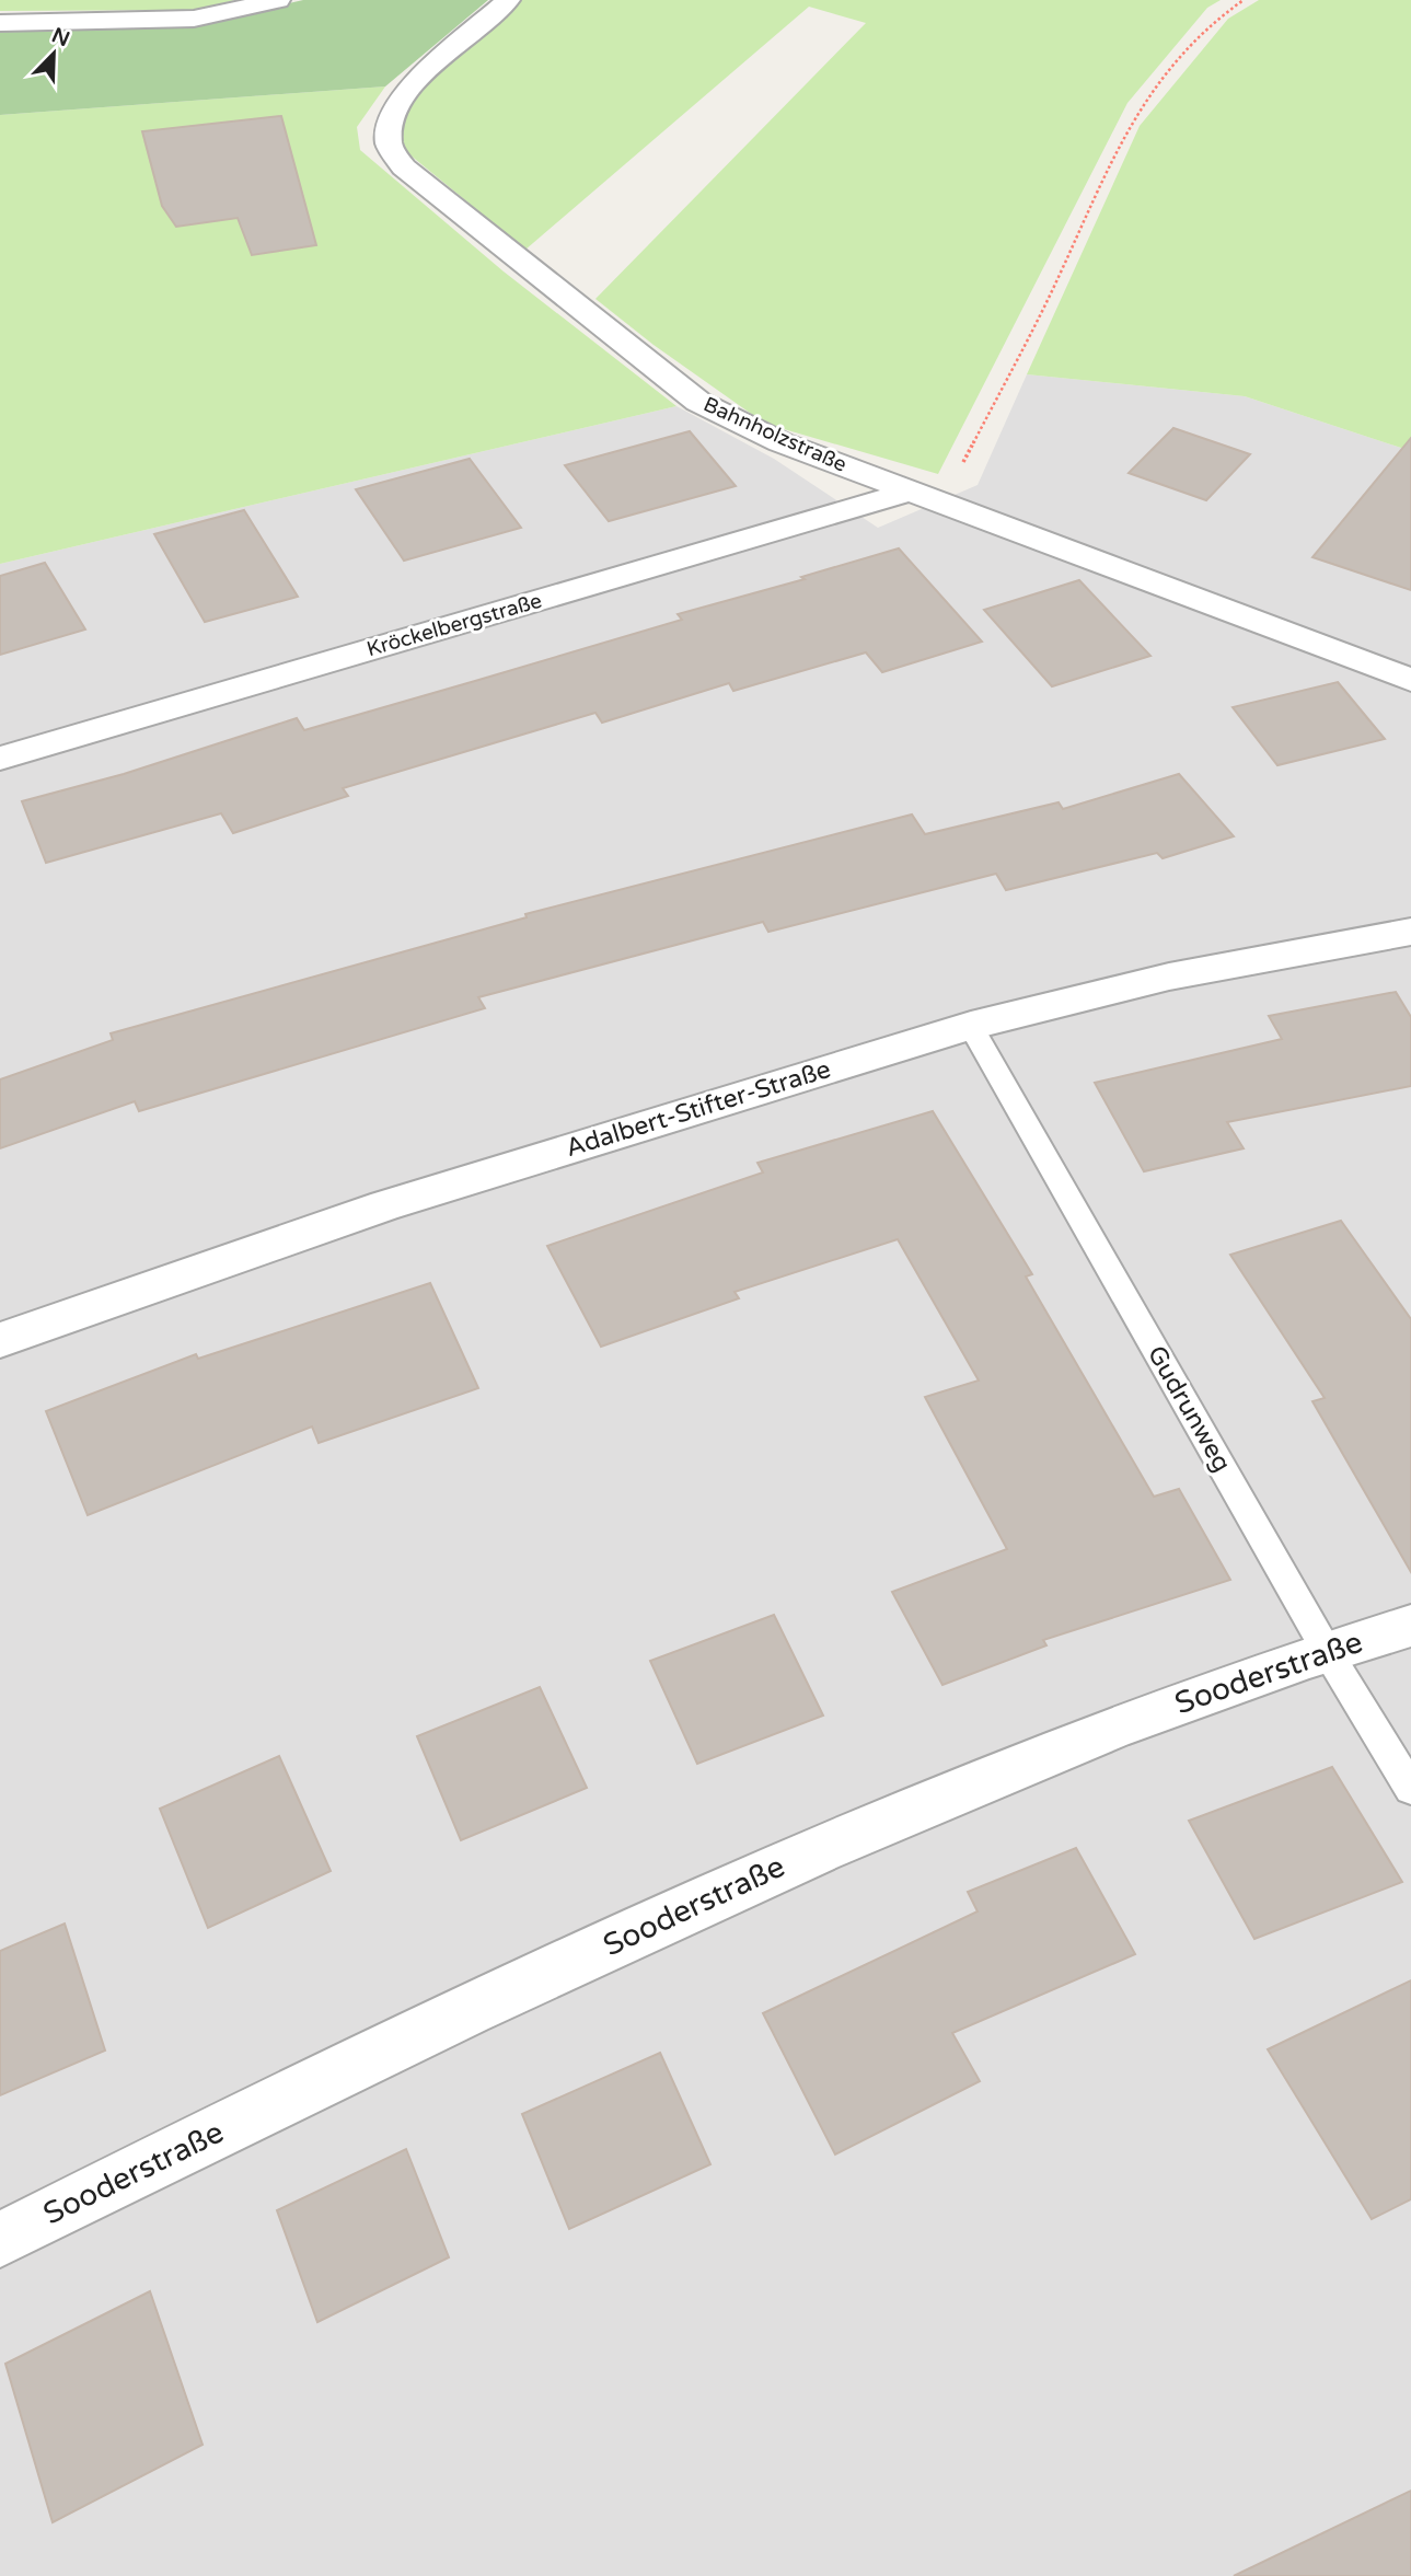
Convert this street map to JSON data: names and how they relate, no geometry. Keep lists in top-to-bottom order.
{
  "streets": {
    "street": [
      "Bahnholzstraße",
      "Kröckelbergstraße",
      "Adalbert-Stifter-Straße",
      "Sooderstraße"
    ],
    "lane": ["Gudrunweg"]
  },
  "crossings": [
    ["Bahnholzstraße", "Kröckelbergstraße"],
    ["Adalbert-Stifter-Straße", "Gudrunweg"],
    ["Gudrunweg", "Sooderstraße"]
  ],
  "north": "top right"
}
